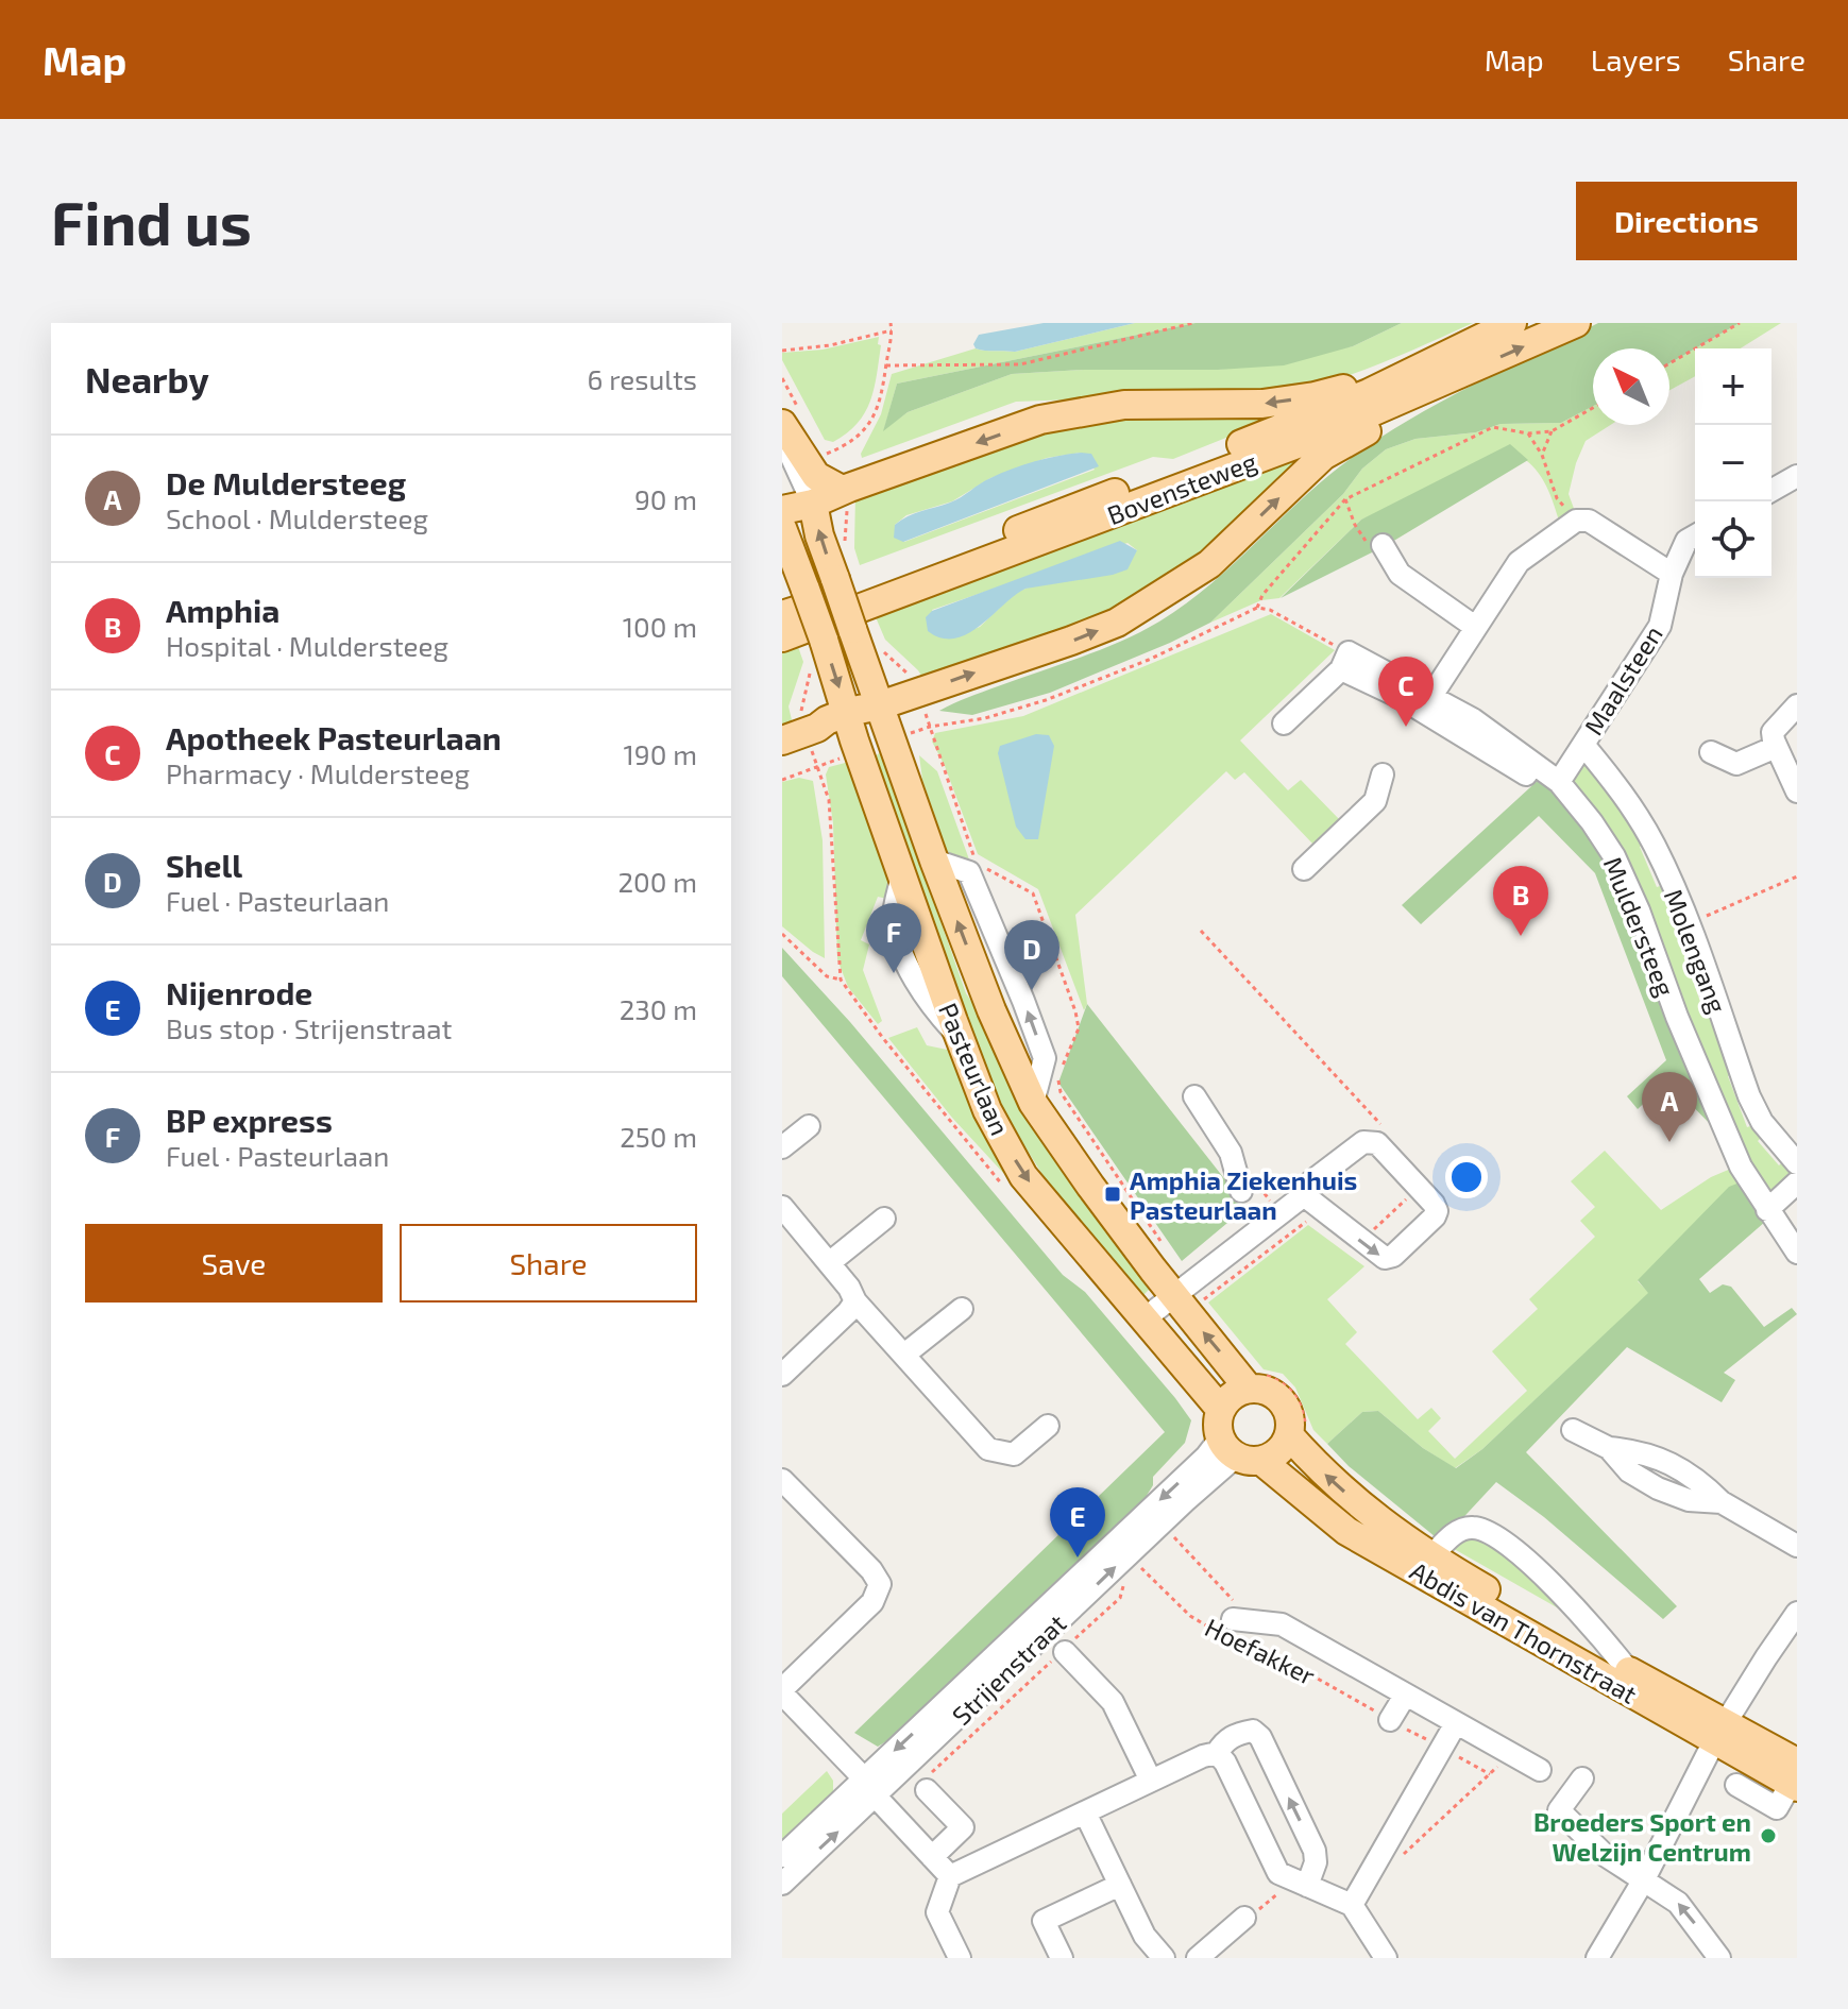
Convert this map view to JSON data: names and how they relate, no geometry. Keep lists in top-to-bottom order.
{
  "streets": {
    "main road": ["Bovensteweg", "Pasteurlaan", "Abdis van Thornstraat"],
    "street": [
      "Maalsteen",
      "Muldersteeg",
      "Molengang",
      "Hoefakker",
      "Strijenstraat"
    ]
  },
  "crossings": [
    ["Maalsteen", "Muldersteeg"],
    ["Maalsteen", "Molengang"],
    ["Pasteurlaan", "Abdis van Thornstraat"],
    ["Pasteurlaan", "Strijenstraat"],
    ["Abdis van Thornstraat", "Strijenstraat"]
  ],
  "places": {
    "transit": ["Amphia Ziekenhuis Pasteurlaan"],
    "other": ["Broeders Sport en Welzijn Centrum"]
  },
  "north": "top left",
  "page": {
    "header": "Map",
    "nav": ["Map", "Layers", "Share"],
    "buttons": [
      "Directions",
      ["Save", "Share"]
    ],
    "title": "Find us",
    "heading": ["Nearby", "6 results"],
    "map_buttons": ["+", "−"],
    "list": [
      {
        "mark": "A",
        "name": "De Muldersteeg",
        "note": "School · Muldersteeg",
        "value": "90 m"
      },
      {
        "mark": "B",
        "name": "Amphia",
        "note": "Hospital · Muldersteeg",
        "value": "100 m"
      },
      {
        "mark": "C",
        "name": "Apotheek Pasteurlaan",
        "note": "Pharmacy · Muldersteeg",
        "value": "190 m"
      },
      {
        "mark": "D",
        "name": "Shell",
        "note": "Fuel · Pasteurlaan",
        "value": "200 m"
      },
      {
        "mark": "E",
        "name": "Nijenrode",
        "note": "Bus stop · Strijenstraat",
        "value": "230 m"
      },
      {
        "mark": "F",
        "name": "BP express",
        "note": "Fuel · Pasteurlaan",
        "value": "250 m"
      }
    ],
    "pins": [
      "C",
      "B",
      "F",
      "D",
      "A",
      "E"
    ]
  }
}
